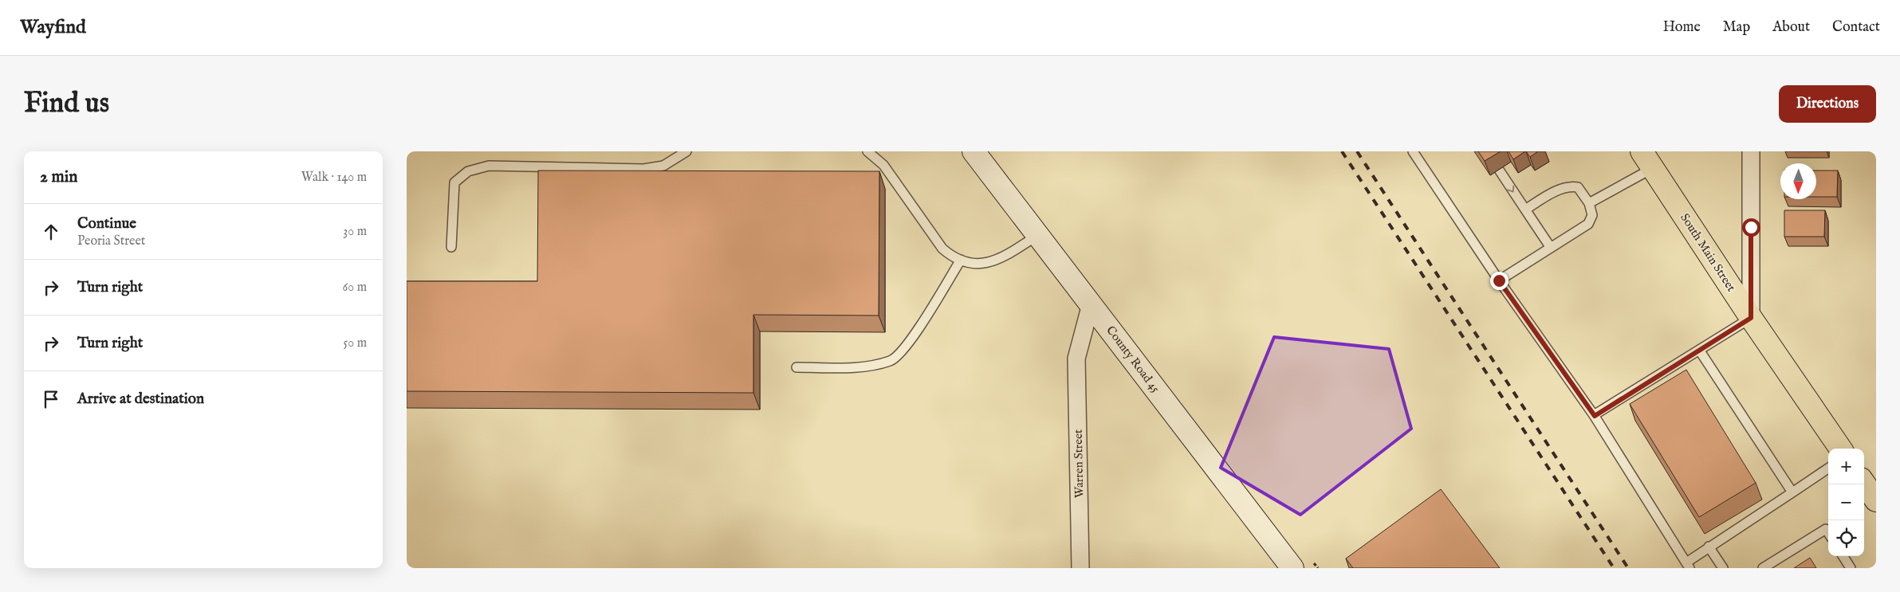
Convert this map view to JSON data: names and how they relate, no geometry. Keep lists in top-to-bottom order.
{
  "streets": {
    "main road": ["South Main Street"],
    "street": ["County Road 45", "Warren Street"]
  },
  "crossings": [
    ["County Road 45", "Warren Street"]
  ],
  "north": "bottom",
  "page": {
    "header": "Wayfind",
    "nav": [
      "Home",
      "Map",
      "About",
      "Contact"
    ],
    "buttons": "Directions",
    "title": "Find us",
    "heading": ["2 min", "Walk · 140 m"],
    "list": [
      ["Continue", "Peoria Street", "30 m"],
      ["Turn right", "60 m"],
      ["Turn right", "50 m"],
      "Arrive at destination"
    ],
    "map_buttons": ["+", "−"]
  }
}
